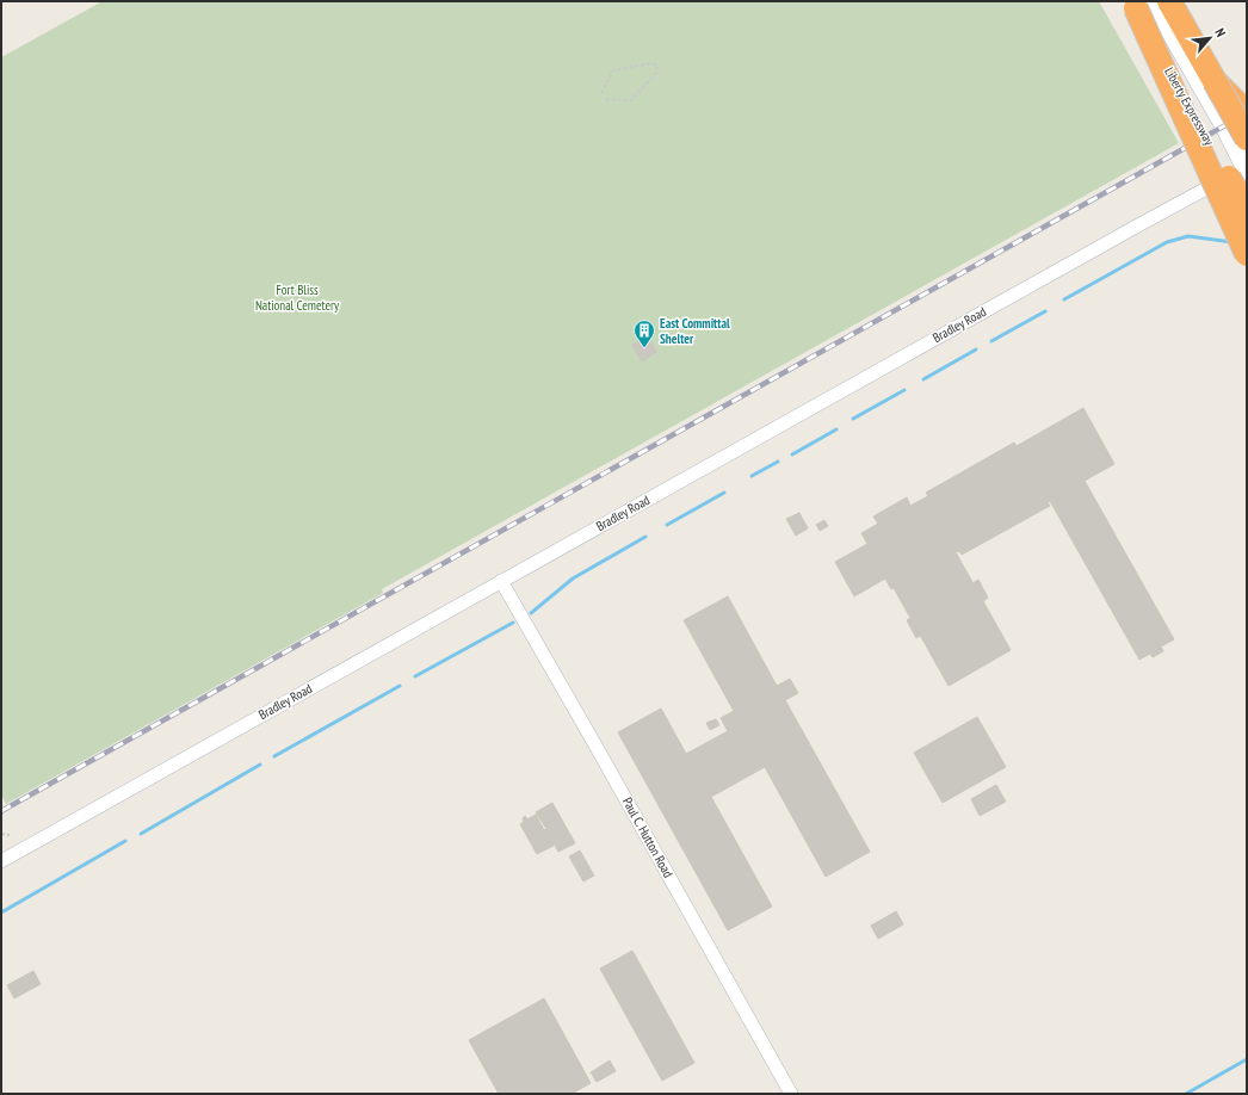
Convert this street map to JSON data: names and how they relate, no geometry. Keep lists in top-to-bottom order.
{
  "streets": {
    "highway": ["Liberty Expressway"],
    "street": ["Bradley Road", "Paul C. Hutton Road"]
  },
  "crossings": [
    ["Bradley Road", "Paul C. Hutton Road"]
  ],
  "parks": ["Fort Bliss National Cemetery"],
  "places": {
    "building": ["East Committal Shelter"]
  },
  "north": "top right"
}
